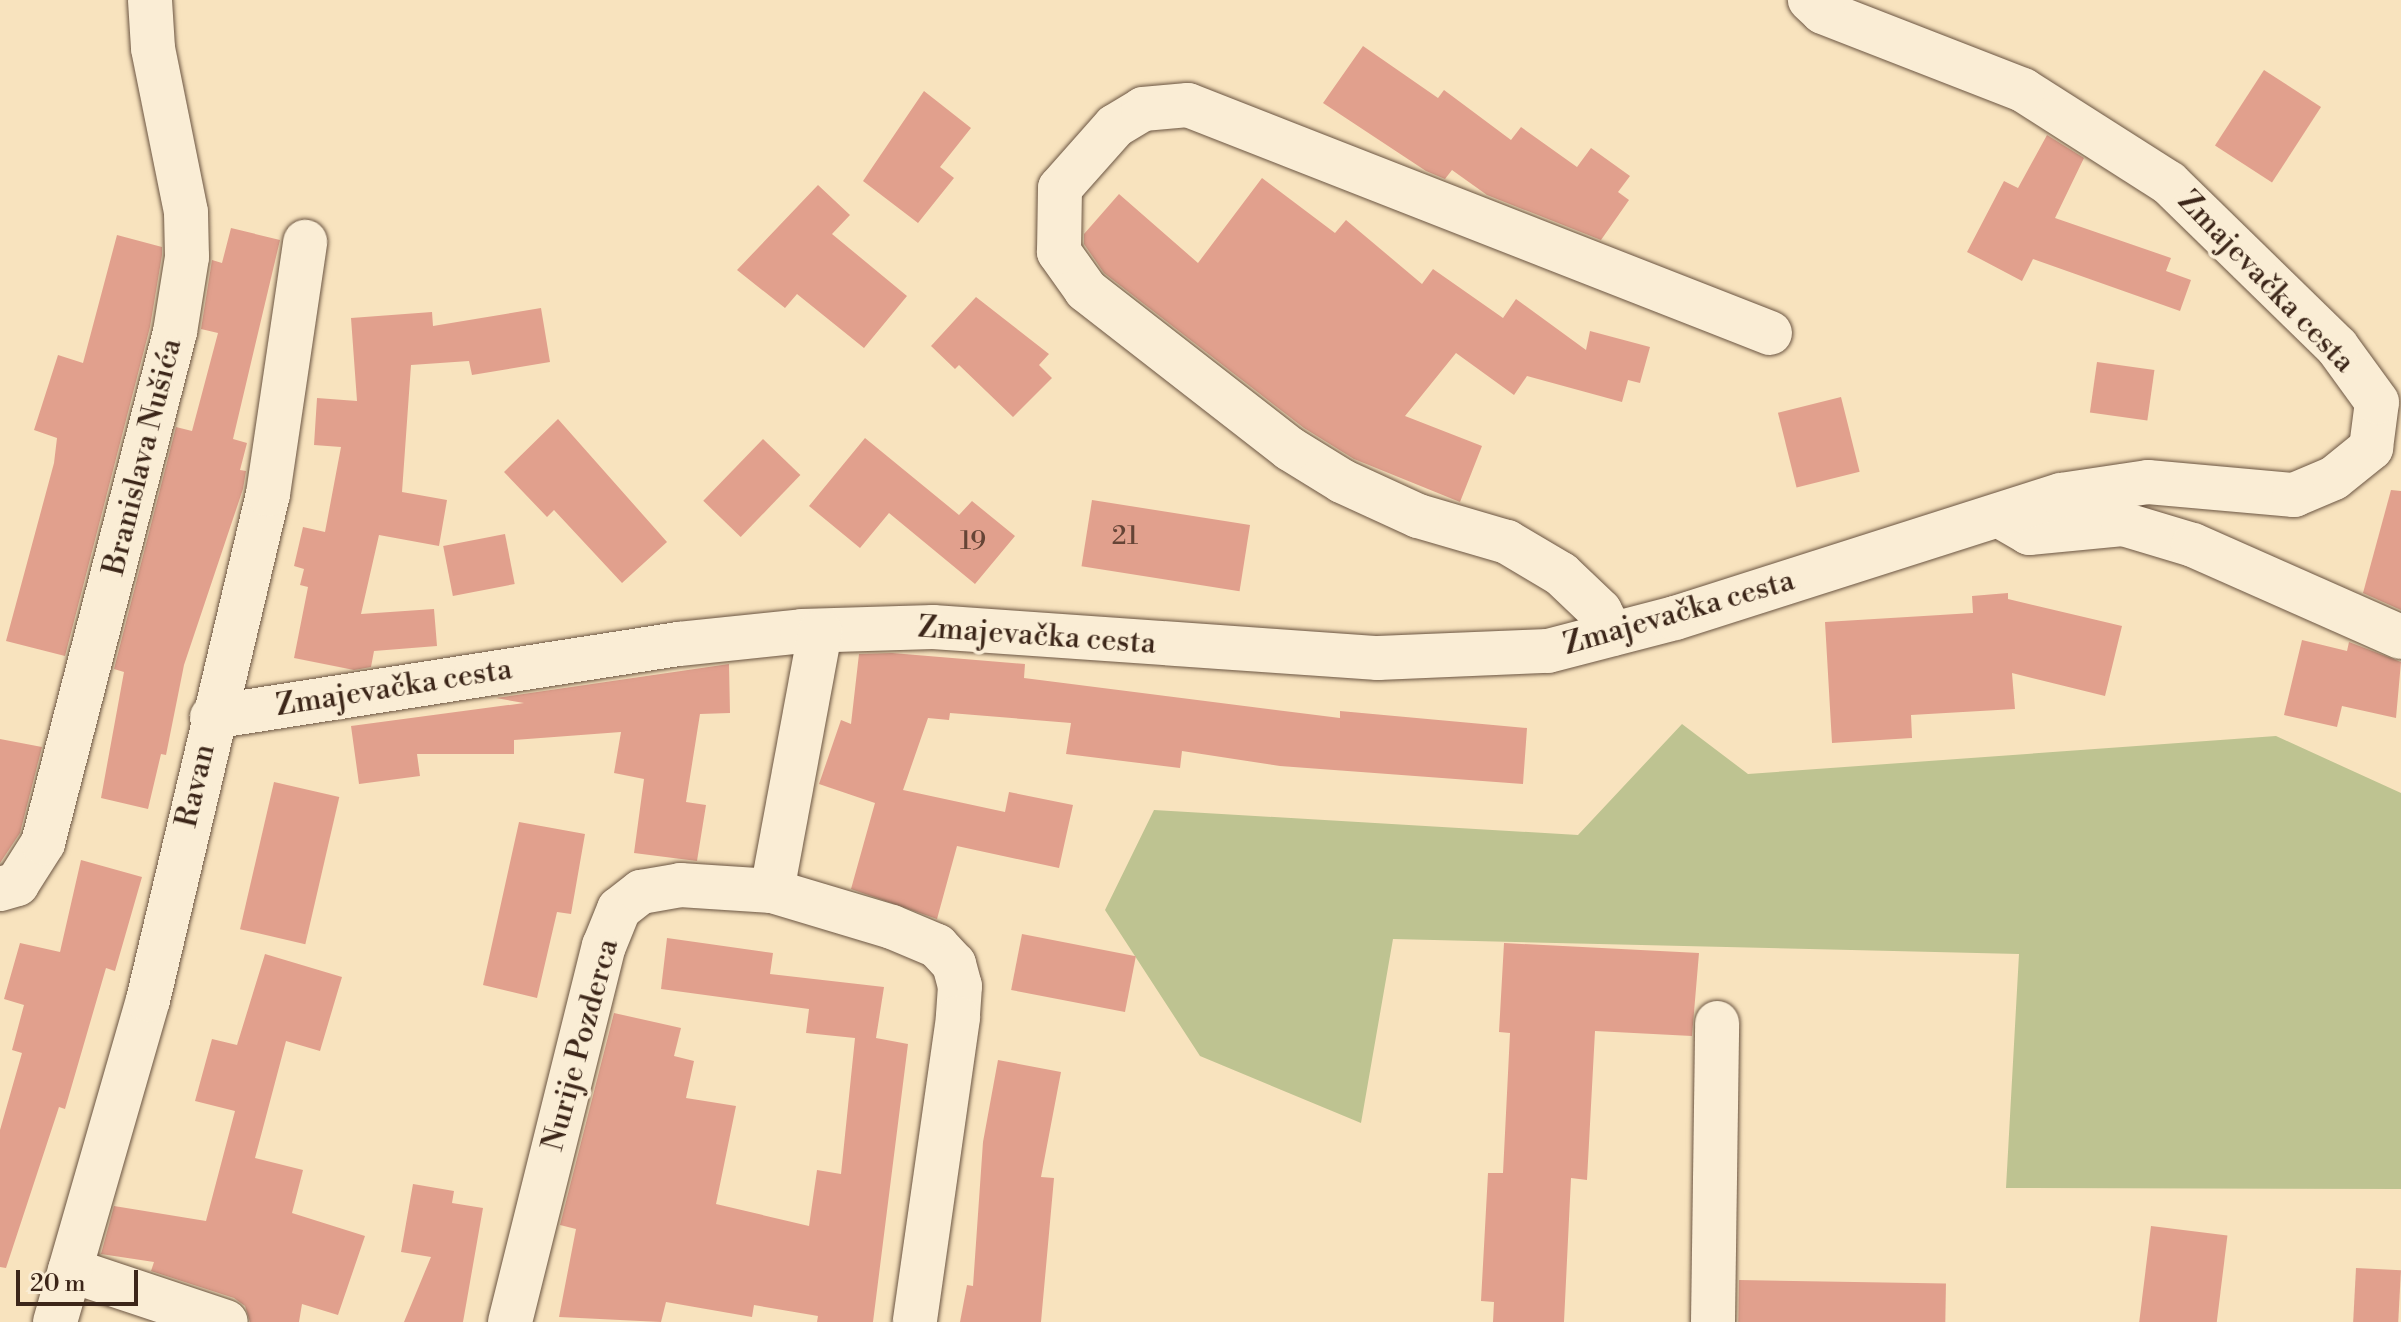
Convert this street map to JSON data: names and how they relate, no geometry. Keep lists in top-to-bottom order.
{
  "streets": {
    "street": [
      "Zmajevačka cesta",
      "Branislava Nušića",
      "Ravan",
      "Nurije Pozderca"
    ]
  },
  "crossings": [
    ["Zmajevačka cesta", "Ravan"]
  ],
  "house_numbers": ["21", "19"],
  "scale_bar": "20 m"
}
